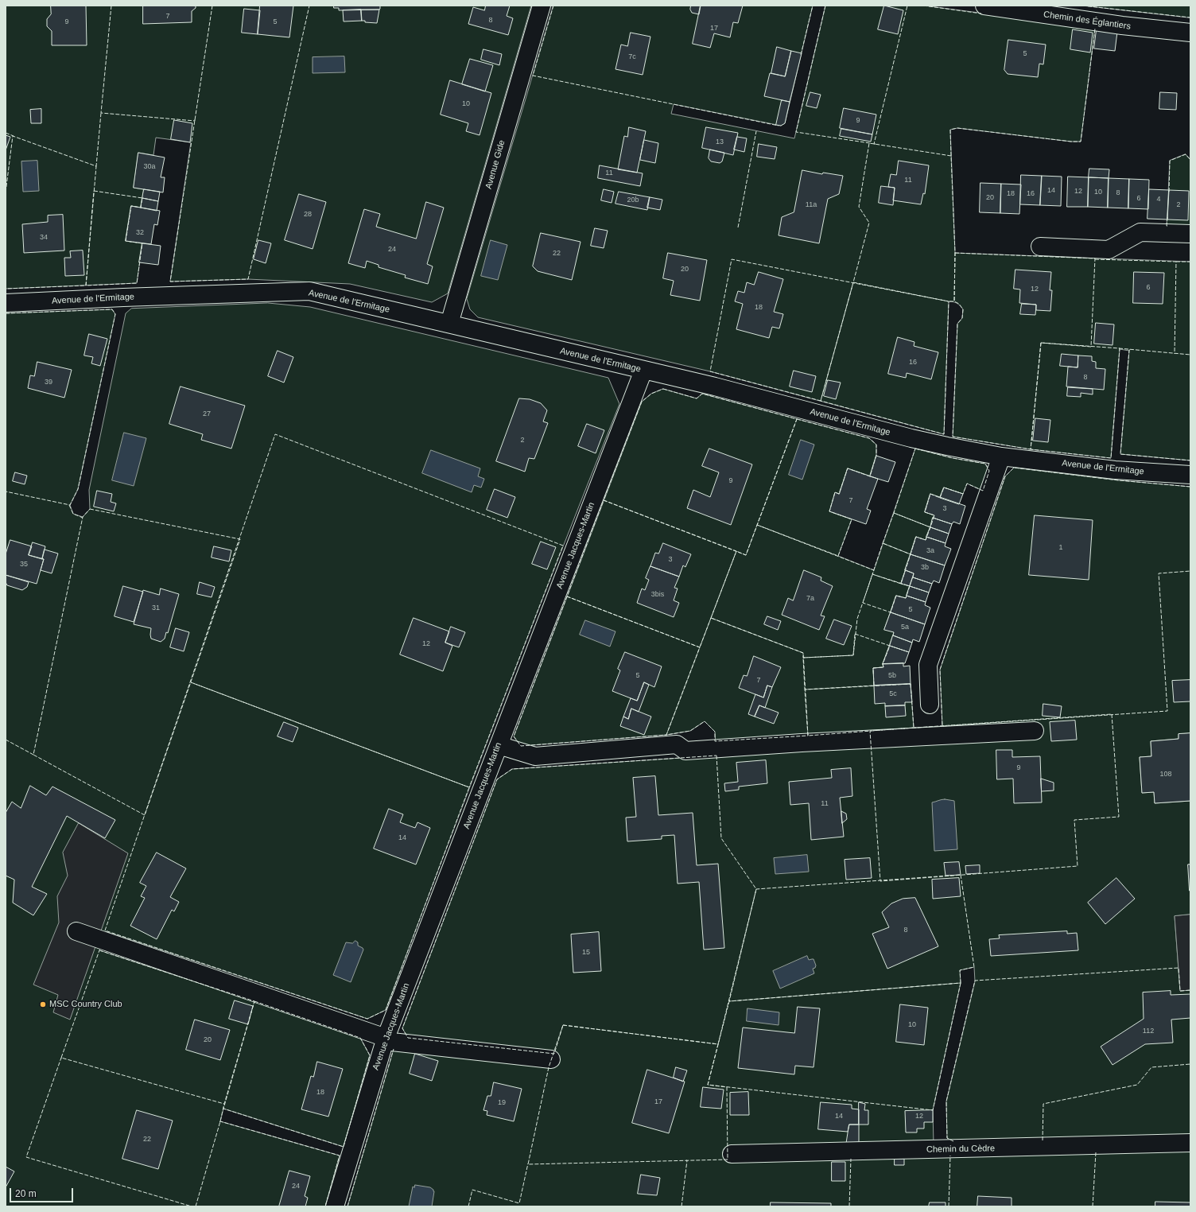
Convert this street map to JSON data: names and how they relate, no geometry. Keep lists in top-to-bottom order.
{
  "streets": {
    "street": [
      "Chemin des Églantiers",
      "Avenue Gide",
      "Avenue de l'Ermitage",
      "Avenue Jacques-Martin",
      "Chemin du Cèdre"
    ]
  },
  "crossings": [
    ["Avenue Gide", "Avenue de l'Ermitage"],
    ["Avenue de l'Ermitage", "Avenue Jacques-Martin"]
  ],
  "places": ["MSC Country Club"],
  "house_numbers": [
    "7",
    "8",
    "9",
    "5",
    "17",
    "5",
    "7c",
    "10",
    "9",
    "13",
    "30a",
    "11",
    "11",
    "14",
    "12",
    "10",
    "8",
    "18",
    "16",
    "20",
    "6",
    "4",
    "20b",
    "11a",
    "2",
    "28",
    "32",
    "34",
    "24",
    "22",
    "20",
    "6",
    "12",
    "18",
    "16",
    "8",
    "39",
    "27",
    "2",
    "9",
    "7",
    "3",
    "1",
    "3a",
    "3",
    "35",
    "3b",
    "3bis",
    "7a",
    "31",
    "5",
    "5a",
    "12",
    "5",
    "5b",
    "7",
    "5c",
    "9",
    "108",
    "11",
    "14",
    "8",
    "15",
    "10",
    "112",
    "20",
    "18",
    "17",
    "19",
    "14",
    "12",
    "22",
    "24"
  ],
  "scale_bar": "20 m"
}
